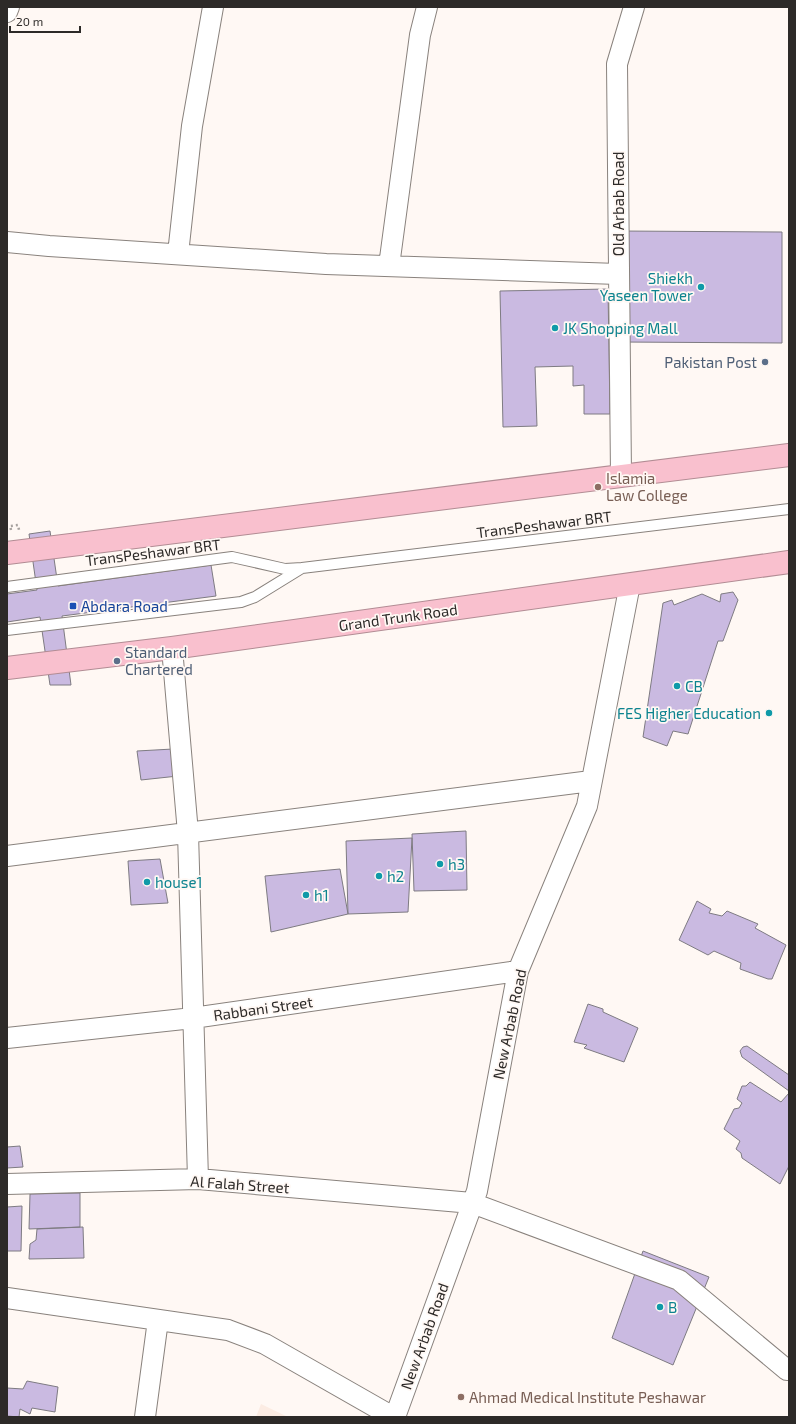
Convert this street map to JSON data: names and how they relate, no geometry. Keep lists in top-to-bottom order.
{
  "streets": {
    "highway": ["Grand Trunk Road"],
    "street": [
      "Old Arbab Road",
      "Rabbani Street",
      "New Arbab Road",
      "Al Falah Street"
    ],
    "lane": ["TransPeshawar BRT"]
  },
  "crossings": [
    ["Grand Trunk Road", "New Arbab Road"],
    ["Rabbani Street", "New Arbab Road"],
    ["New Arbab Road", "Al Falah Street"]
  ],
  "places": {
    "other": [
      "Shiekh Yaseen Tower",
      "JK Shopping Mall",
      "Pakistan Post",
      "Islamia Law College",
      "Standard Chartered",
      "CB",
      "FES Higher Education",
      "h3",
      "h2",
      "house1",
      "h1",
      "B",
      "Ahmad Medical Institute Peshawar"
    ],
    "transit": ["Abdara Road"]
  },
  "scale_bar": "20 m"
}
